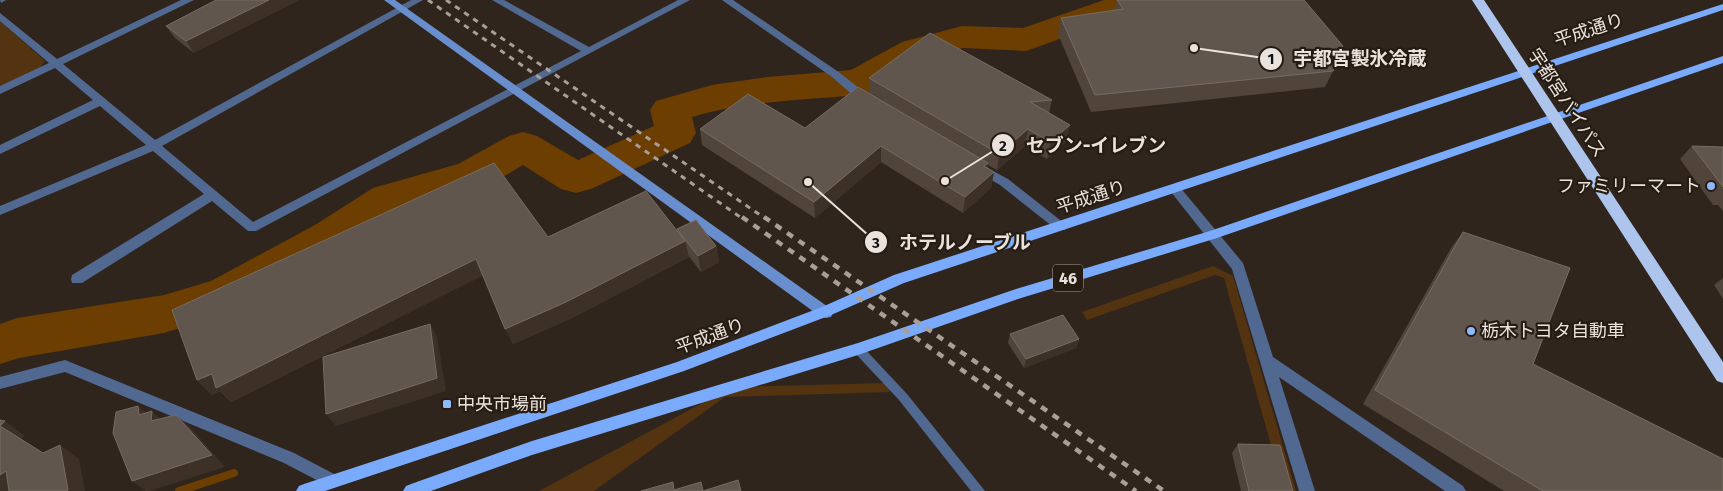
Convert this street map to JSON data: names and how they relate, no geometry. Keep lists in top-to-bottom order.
{
  "streets": {
    "highway": ["宇都宮バイパス"],
    "main road": ["平成通り", "46"]
  },
  "crossings": [
    ["平成通り", "宇都宮バイパス"],
    ["宇都宮バイパス", "46"]
  ],
  "places": {
    "other": [
      "宇都宮製氷冷蔵",
      "セブン-イレブン",
      "ホテルノーブル",
      "ファミリーマート",
      "栃木トヨタ自動車"
    ],
    "transit": ["中央市場前"]
  }
}
